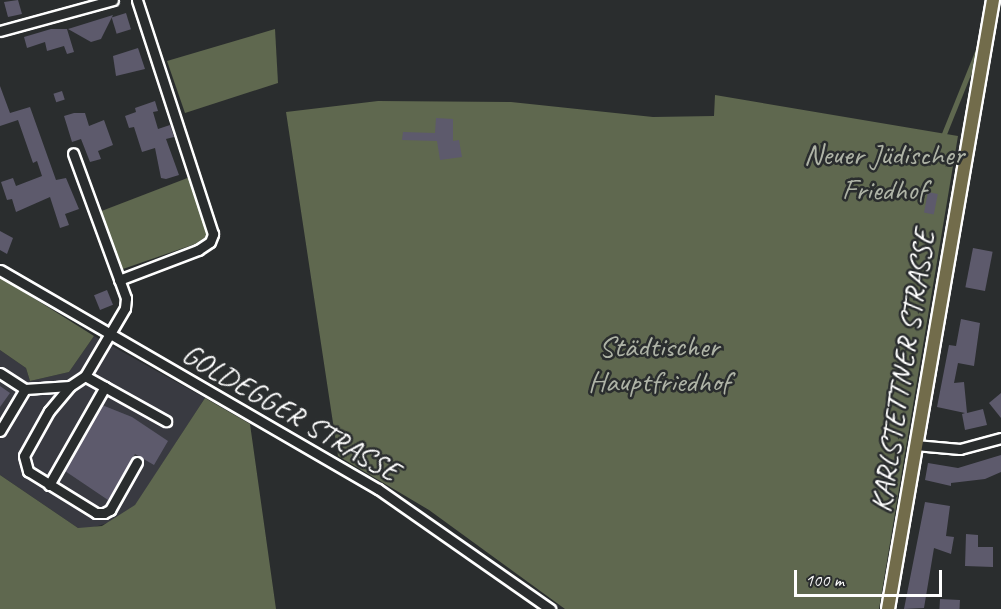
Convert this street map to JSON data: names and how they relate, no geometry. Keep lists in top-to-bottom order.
{
  "streets": {
    "main road": ["KARLSTETTNER STRASSE"],
    "street": ["GOLDEGGER STRASSE"]
  },
  "parks": ["Neuer Jüdischer Friedhof", "Städtischer Hauptfriedhof"],
  "scale_bar": "100 m"
}
